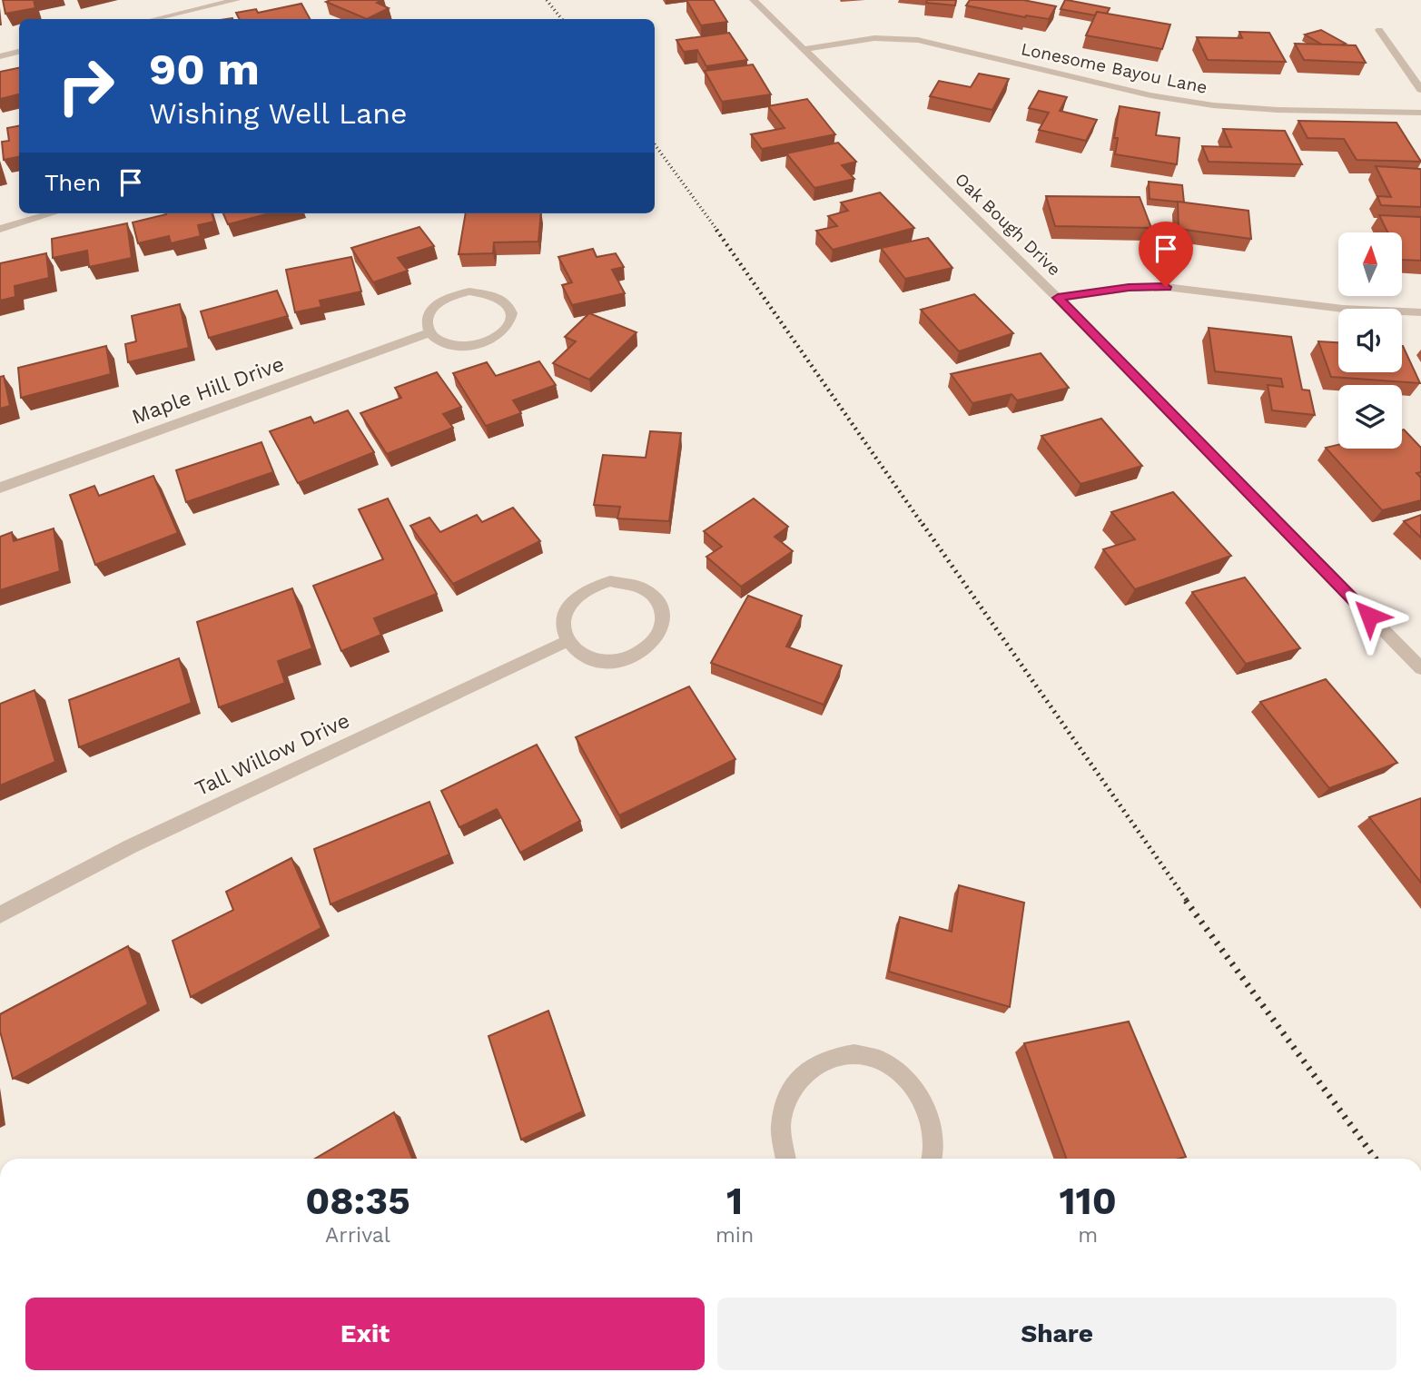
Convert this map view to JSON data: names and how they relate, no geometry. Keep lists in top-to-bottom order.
{
  "streets": {
    "street": [
      "Lonesome Bayou Lane",
      "Oak Bough Drive",
      "Maple Hill Drive",
      "Tall Willow Drive"
    ]
  },
  "crossings": [
    ["Lonesome Bayou Lane", "Oak Bough Drive"]
  ],
  "north": "top",
  "page": {
    "turn": ["90 m", "Wishing Well Lane"],
    "then": "Then",
    "eta": [
      "08:35",
      "Arrival",
      "1",
      "min",
      "110",
      "m"
    ],
    "buttons": ["Exit", "Share"]
  }
}
